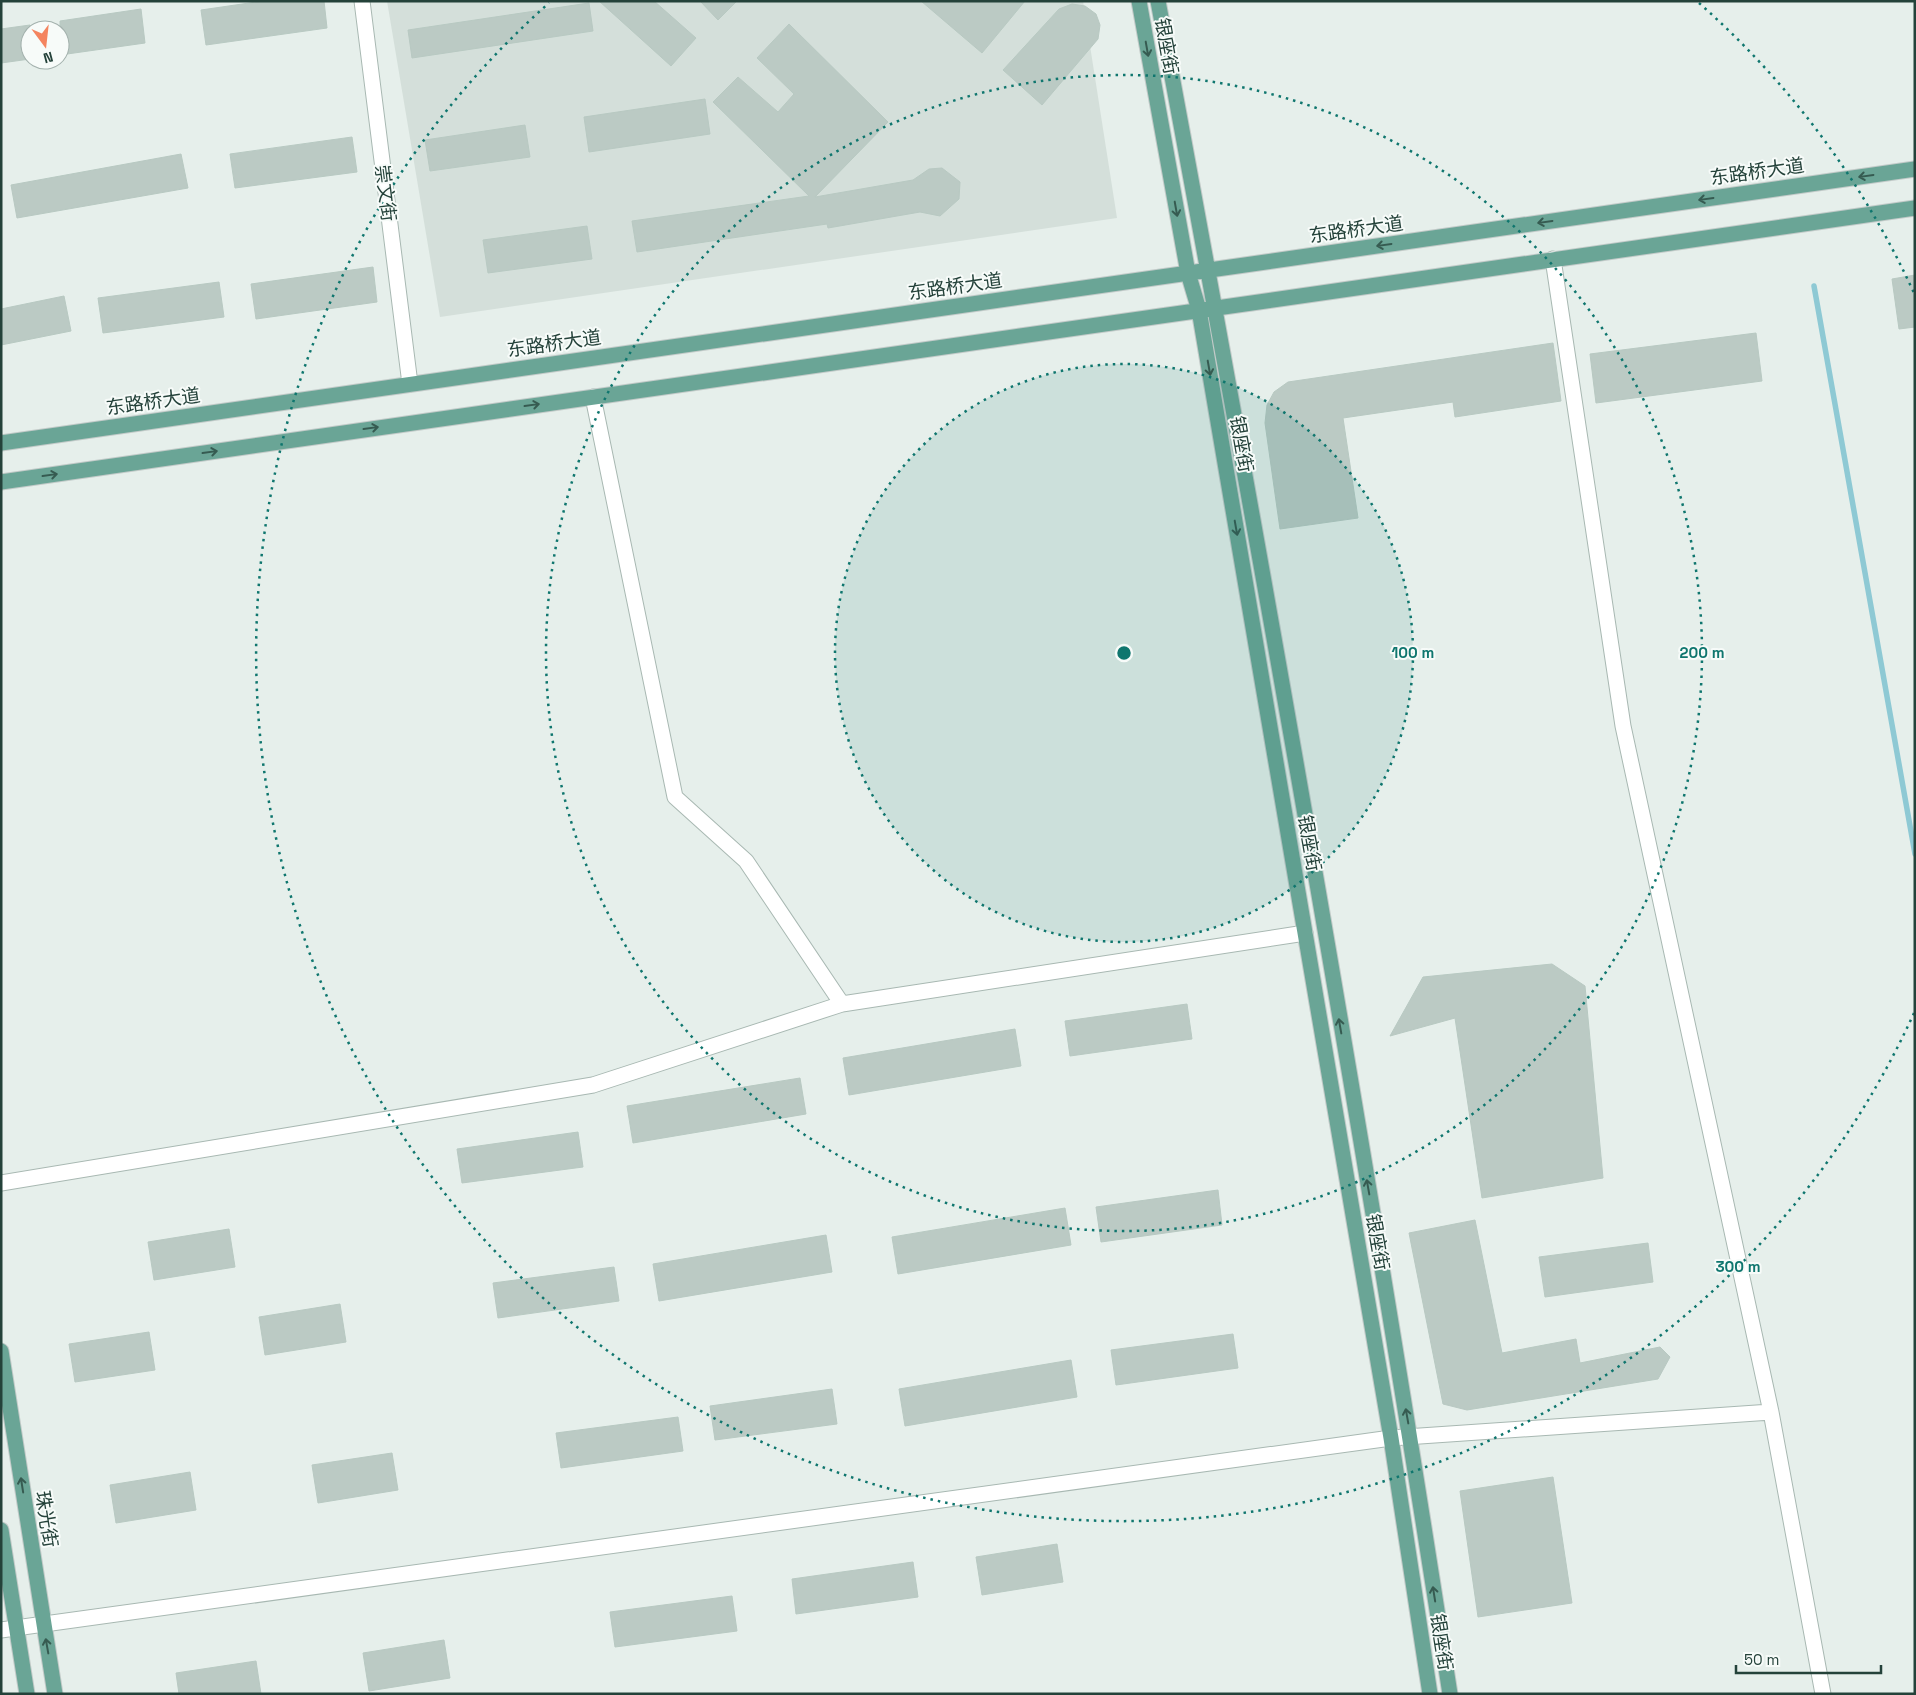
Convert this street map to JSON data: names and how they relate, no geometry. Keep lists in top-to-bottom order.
{
  "streets": {
    "main road": ["银座街", "东路桥大道", "珠光街"],
    "street": ["崇文街"]
  },
  "crossings": [
    ["银座街", "东路桥大道"],
    ["东路桥大道", "崇文街"]
  ],
  "scale_bar": "50 m",
  "north": "bottom",
  "rings": ["100 m", "200 m", "300 m"]
}
